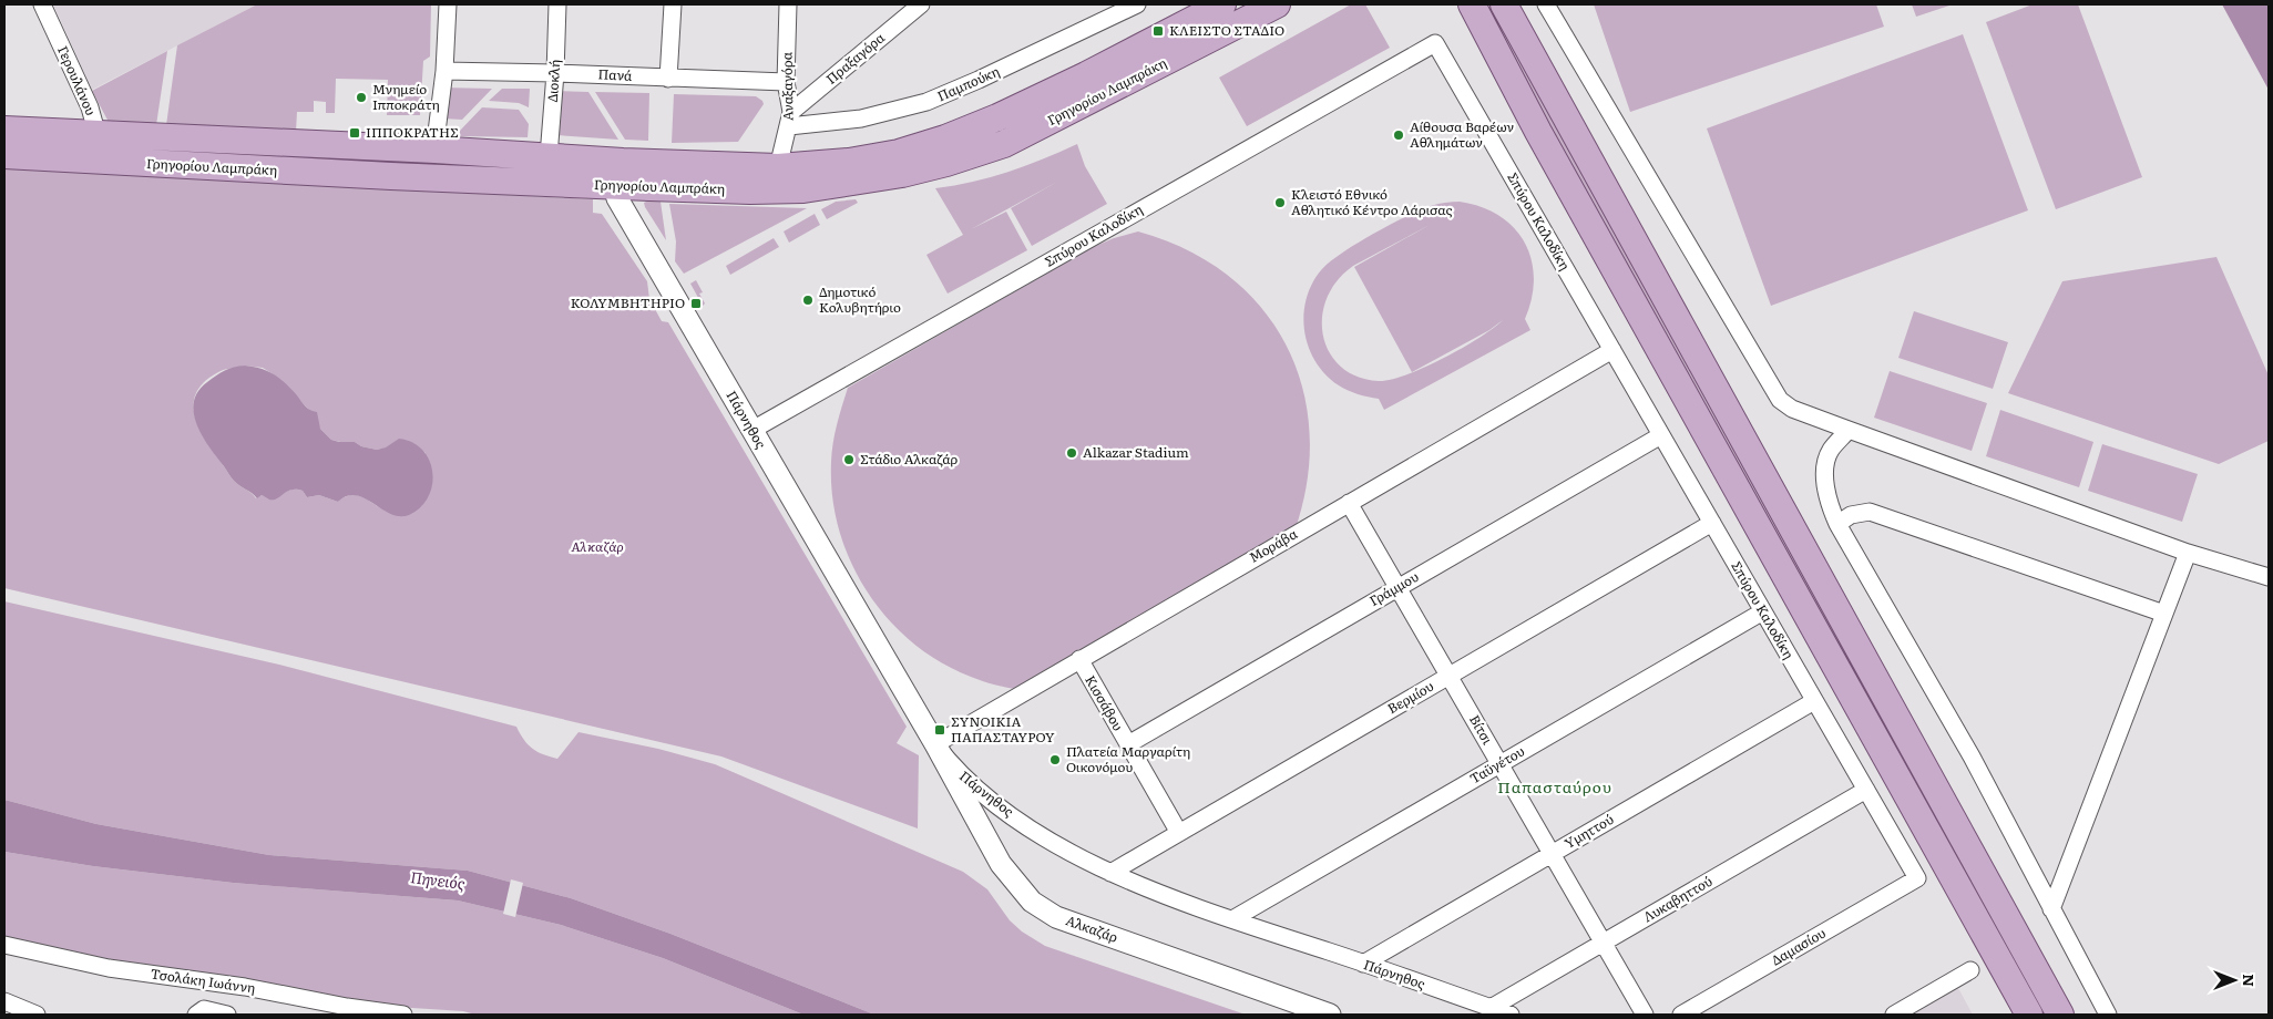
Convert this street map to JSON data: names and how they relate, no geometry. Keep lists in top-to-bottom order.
{
  "streets": {
    "main road": ["Γρηγορίου Λαμπράκη"],
    "street": [
      "Πραξαγόρα",
      "Πανά",
      "Γερουλάνου",
      "Διοκλή",
      "Παμπούκη",
      "Αναξαγόρα",
      "Σπύρου Καλοδίκη",
      "Πάρνηθος",
      "Μοράβα",
      "Γράμμου",
      "Βερμίου",
      "Κισσάβου",
      "Βίτσι",
      "Ταϋγέτου",
      "Υμηττού",
      "Λυκαβηττού",
      "Αλκαζάρ",
      "Δαμασίου",
      "Τσολάκη Ιωάννη"
    ]
  },
  "crossings": [
    ["Πραξαγόρα", "Παμπούκη"],
    ["Πραξαγόρα", "Αναξαγόρα"],
    ["Πανά", "Διοκλή"],
    ["Πανά", "Αναξαγόρα"],
    ["Γερουλάνου", "Γρηγορίου Λαμπράκη"],
    ["Διοκλή", "Γρηγορίου Λαμπράκη"],
    ["Παμπούκη", "Αναξαγόρα"],
    ["Αναξαγόρα", "Γρηγορίου Λαμπράκη"],
    ["Γρηγορίου Λαμπράκη", "Πάρνηθος"],
    ["Σπύρου Καλοδίκη", "Πάρνηθος"],
    ["Σπύρου Καλοδίκη", "Μοράβα"],
    ["Σπύρου Καλοδίκη", "Γράμμου"],
    ["Σπύρου Καλοδίκη", "Βερμίου"],
    ["Σπύρου Καλοδίκη", "Ταϋγέτου"],
    ["Σπύρου Καλοδίκη", "Υμηττού"],
    ["Σπύρου Καλοδίκη", "Λυκαβηττού"],
    ["Σπύρου Καλοδίκη", "Δαμασίου"],
    ["Πάρνηθος", "Μοράβα"],
    ["Πάρνηθος", "Βερμίου"],
    ["Πάρνηθος", "Ταϋγέτου"],
    ["Πάρνηθος", "Υμηττού"],
    ["Πάρνηθος", "Λυκαβηττού"],
    ["Πάρνηθος", "Αλκαζάρ"],
    ["Μοράβα", "Κισσάβου"],
    ["Μοράβα", "Βίτσι"],
    ["Μοράβα", "Αλκαζάρ"],
    ["Γράμμου", "Κισσάβου"],
    ["Γράμμου", "Βίτσι"],
    ["Βερμίου", "Κισσάβου"],
    ["Βερμίου", "Βίτσι"],
    ["Βίτσι", "Ταϋγέτου"],
    ["Βίτσι", "Υμηττού"],
    ["Βίτσι", "Λυκαβηττού"]
  ],
  "districts": ["Παπασταύρου"],
  "water": ["Πηνειός"],
  "parks": ["Αλκαζάρ"],
  "places": {
    "transit": [
      "ΚΛΕΙΣΤΟ ΣΤΑΔΙΟ",
      "ΙΠΠΟΚΡΑΤΗΣ",
      "ΚΟΛΥΜΒΗΤΗΡΙΟ",
      "ΣΥΝΟΙΚΙΑ ΠΑΠΑΣΤΑΥΡΟΥ"
    ],
    "other": [
      "Μνημείο Ιπποκράτη",
      "Αίθουσα Βαρέων Αθλημάτων",
      "Κλειστό Εθνικό Αθλητικό Κέντρο Λάρισας",
      "Δημοτικό Κολυβητήριο",
      "Alkazar Stadium",
      "Στάδιο Αλκαζάρ",
      "Πλατεία Μαργαρίτη Οικονόμου"
    ]
  },
  "north": "right"
}
